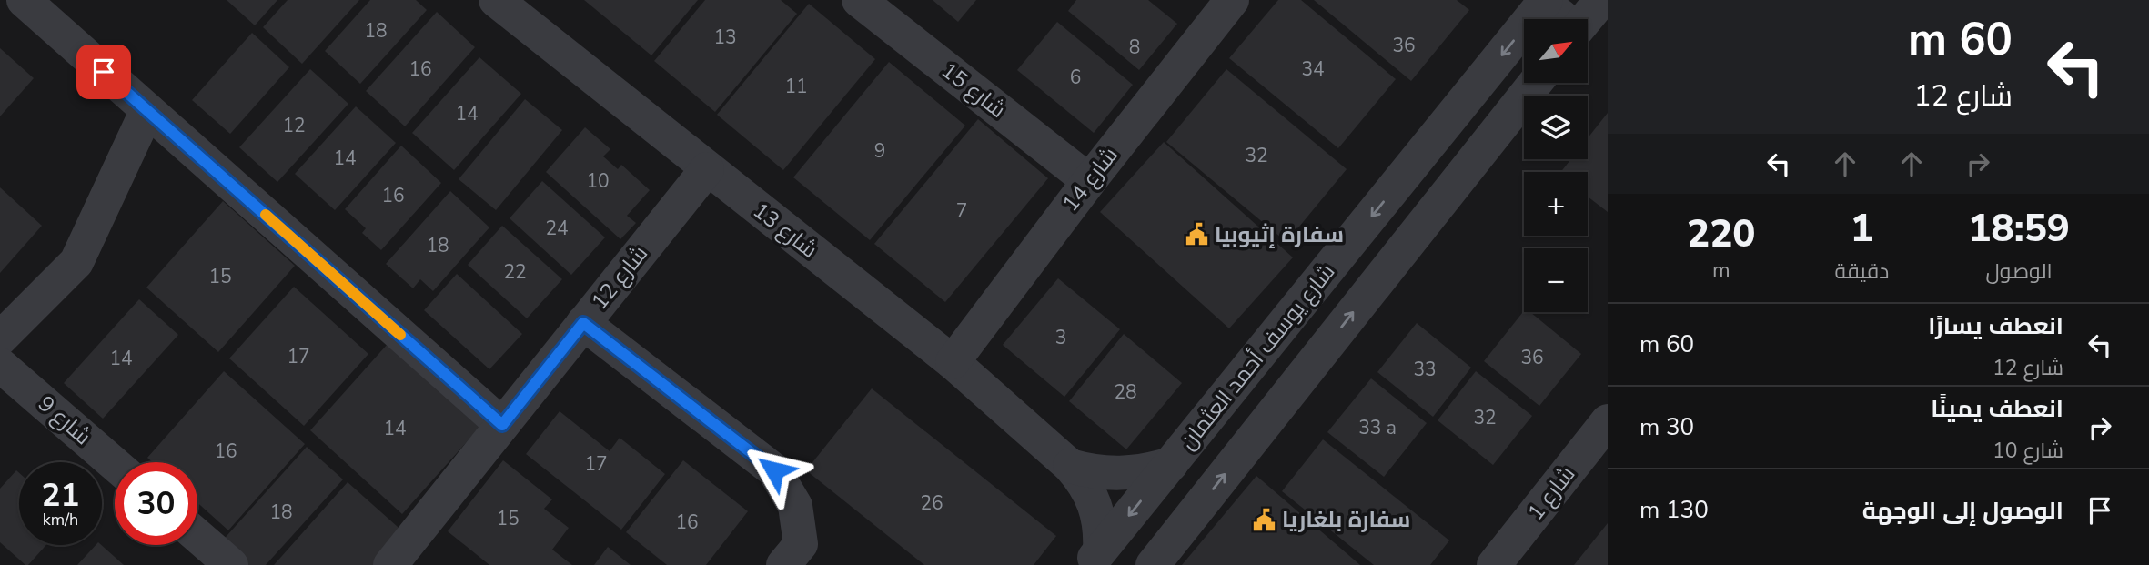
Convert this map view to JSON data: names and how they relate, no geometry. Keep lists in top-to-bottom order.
{
  "streets": {
    "street": [
      "شارع 15",
      "شارع 14",
      "شارع 13",
      "شارع 12",
      "شارع يوسف أحمد العثمان",
      "شارع 9",
      "شارع 1"
    ]
  },
  "crossings": [
    ["شارع 15", "شارع 14"],
    ["شارع 14", "شارع 13"],
    ["شارع 13", "شارع 12"],
    ["شارع 13", "شارع يوسف أحمد العثمان"]
  ],
  "places": {
    "public building": ["سفارة إثيوبيا", "سفارة بلغاريا"]
  },
  "house_numbers": [
    "18",
    "13",
    "36",
    "8",
    "16",
    "34",
    "6",
    "11",
    "14",
    "12",
    "9",
    "32",
    "14",
    "10",
    "16",
    "7",
    "24",
    "18",
    "22",
    "15",
    "3",
    "17",
    "36",
    "14",
    "33",
    "28",
    "32",
    "33 a",
    "14",
    "16",
    "17",
    "26",
    "18",
    "15",
    "16"
  ],
  "north": "top right",
  "page": {
    "turn": ["60 m", "شارع 12"],
    "map_buttons": ["+", "−"],
    "eta": [
      "18:59",
      "الوصول",
      "1",
      "دقيقة",
      "220",
      "m"
    ],
    "list": [
      {
        "name": "انعطف يسارًا",
        "note": "شارع 12",
        "value": "60 m"
      },
      {
        "name": "انعطف يمينًا",
        "note": "شارع 10",
        "value": "30 m"
      },
      {
        "name": "الوصول إلى الوجهة",
        "value": "130 m"
      }
    ],
    "speed": "21 km/h",
    "limit": "30"
  }
}
